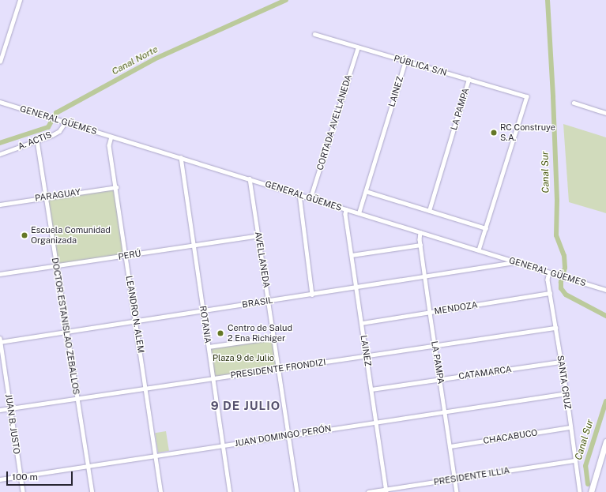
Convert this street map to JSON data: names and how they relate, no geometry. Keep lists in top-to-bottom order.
{
  "streets": {
    "street": [
      "PÚBLICA S/N",
      "LAINEZ",
      "LA PAMPA",
      "GENERAL GÜEMES",
      "CORTADA AVELLANEDA",
      "A. ACTIS",
      "PARAGUAY",
      "PERÚ",
      "AVELLANEDA",
      "BRASIL",
      "MENDOZA",
      "LEANDRO N. ALEM",
      "ROTANIA",
      "DOCTOR ESTANISLAO ZEBALLOS",
      "PRESIDENTE FRONDIZI",
      "CATAMARCA",
      "SANTA CRUZ",
      "JUAN B. JUSTO",
      "JUAN DOMINGO PERÓN",
      "CHACABUCO",
      "PRESIDENTE ILLIA"
    ]
  },
  "crossings": [
    ["PÚBLICA S/N", "LAINEZ"],
    ["PÚBLICA S/N", "LA PAMPA"],
    ["PÚBLICA S/N", "CORTADA AVELLANEDA"],
    ["LAINEZ", "GENERAL GÜEMES"],
    ["LAINEZ", "BRASIL"],
    ["LAINEZ", "MENDOZA"],
    ["LAINEZ", "PRESIDENTE FRONDIZI"],
    ["LAINEZ", "CATAMARCA"],
    ["LAINEZ", "JUAN DOMINGO PERÓN"],
    ["LAINEZ", "PRESIDENTE ILLIA"],
    ["LA PAMPA", "GENERAL GÜEMES"],
    ["LA PAMPA", "BRASIL"],
    ["LA PAMPA", "MENDOZA"],
    ["LA PAMPA", "PRESIDENTE FRONDIZI"],
    ["LA PAMPA", "CATAMARCA"],
    ["LA PAMPA", "JUAN DOMINGO PERÓN"],
    ["LA PAMPA", "CHACABUCO"],
    ["LA PAMPA", "PRESIDENTE ILLIA"],
    ["GENERAL GÜEMES", "CORTADA AVELLANEDA"],
    ["GENERAL GÜEMES", "A. ACTIS"],
    ["GENERAL GÜEMES", "AVELLANEDA"],
    ["GENERAL GÜEMES", "BRASIL"],
    ["GENERAL GÜEMES", "LEANDRO N. ALEM"],
    ["GENERAL GÜEMES", "ROTANIA"],
    ["GENERAL GÜEMES", "SANTA CRUZ"],
    ["A. ACTIS", "DOCTOR ESTANISLAO ZEBALLOS"],
    ["PARAGUAY", "LEANDRO N. ALEM"],
    ["PARAGUAY", "DOCTOR ESTANISLAO ZEBALLOS"],
    ["PERÚ", "AVELLANEDA"],
    ["PERÚ", "LEANDRO N. ALEM"],
    ["PERÚ", "ROTANIA"],
    ["PERÚ", "DOCTOR ESTANISLAO ZEBALLOS"],
    ["AVELLANEDA", "BRASIL"],
    ["AVELLANEDA", "PRESIDENTE FRONDIZI"],
    ["AVELLANEDA", "JUAN DOMINGO PERÓN"],
    ["BRASIL", "LEANDRO N. ALEM"],
    ["BRASIL", "ROTANIA"],
    ["BRASIL", "DOCTOR ESTANISLAO ZEBALLOS"],
    ["BRASIL", "JUAN B. JUSTO"],
    ["MENDOZA", "SANTA CRUZ"],
    ["LEANDRO N. ALEM", "PRESIDENTE FRONDIZI"],
    ["LEANDRO N. ALEM", "JUAN DOMINGO PERÓN"],
    ["ROTANIA", "PRESIDENTE FRONDIZI"],
    ["ROTANIA", "JUAN DOMINGO PERÓN"],
    ["DOCTOR ESTANISLAO ZEBALLOS", "PRESIDENTE FRONDIZI"],
    ["DOCTOR ESTANISLAO ZEBALLOS", "JUAN DOMINGO PERÓN"],
    ["PRESIDENTE FRONDIZI", "SANTA CRUZ"],
    ["PRESIDENTE FRONDIZI", "JUAN B. JUSTO"],
    ["CATAMARCA", "SANTA CRUZ"],
    ["SANTA CRUZ", "JUAN DOMINGO PERÓN"],
    ["SANTA CRUZ", "CHACABUCO"],
    ["SANTA CRUZ", "PRESIDENTE ILLIA"],
    ["JUAN B. JUSTO", "JUAN DOMINGO PERÓN"]
  ],
  "districts": ["9 DE JULIO"],
  "water": ["Canal Norte", "Canal Sur"],
  "parks": ["Plaza 9 de Julio"],
  "places": ["RC Construye S.A.", "Escuela Comunidad Organizada", "Centro de Salud 2 Ena Richiger"],
  "scale_bar": "100 m"
}
